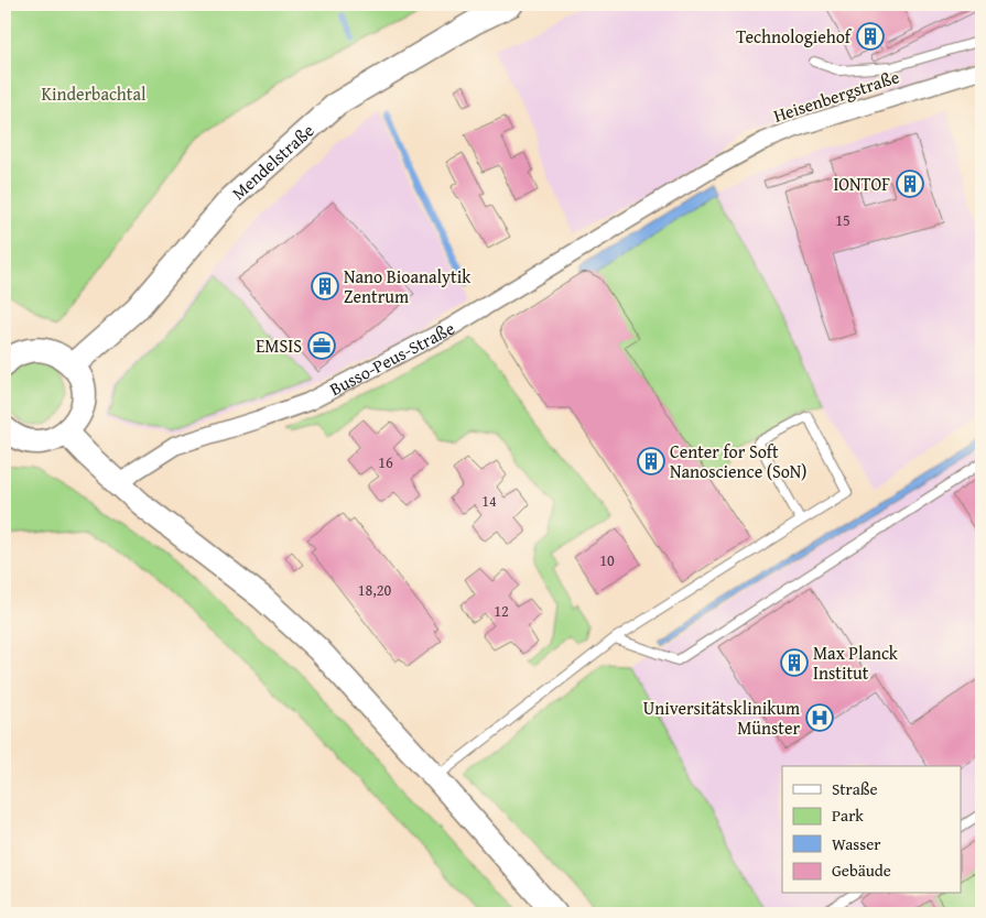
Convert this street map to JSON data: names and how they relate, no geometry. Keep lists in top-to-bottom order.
{
  "streets": {
    "main road": ["Mendelstraße"],
    "street": ["Heisenbergstraße", "Busso-Peus-Straße"]
  },
  "crossings": [
    ["Heisenbergstraße", "Busso-Peus-Straße"]
  ],
  "parks": ["Kinderbachtal"],
  "places": {
    "building": [
      "Technologiehof",
      "IONTOF",
      "Nano Bioanalytik Zentrum",
      "Center for Soft Nanoscience (SoN)",
      "Max Planck Institut"
    ],
    "office": ["EMSIS"],
    "hospital": ["Universitätsklinikum Münster"]
  },
  "house_numbers": [
    "15",
    "16",
    "14",
    "10",
    "18,20",
    "12"
  ],
  "legend": [
    "Straße",
    "Park",
    "Wasser",
    "Gebäude"
  ]
}
